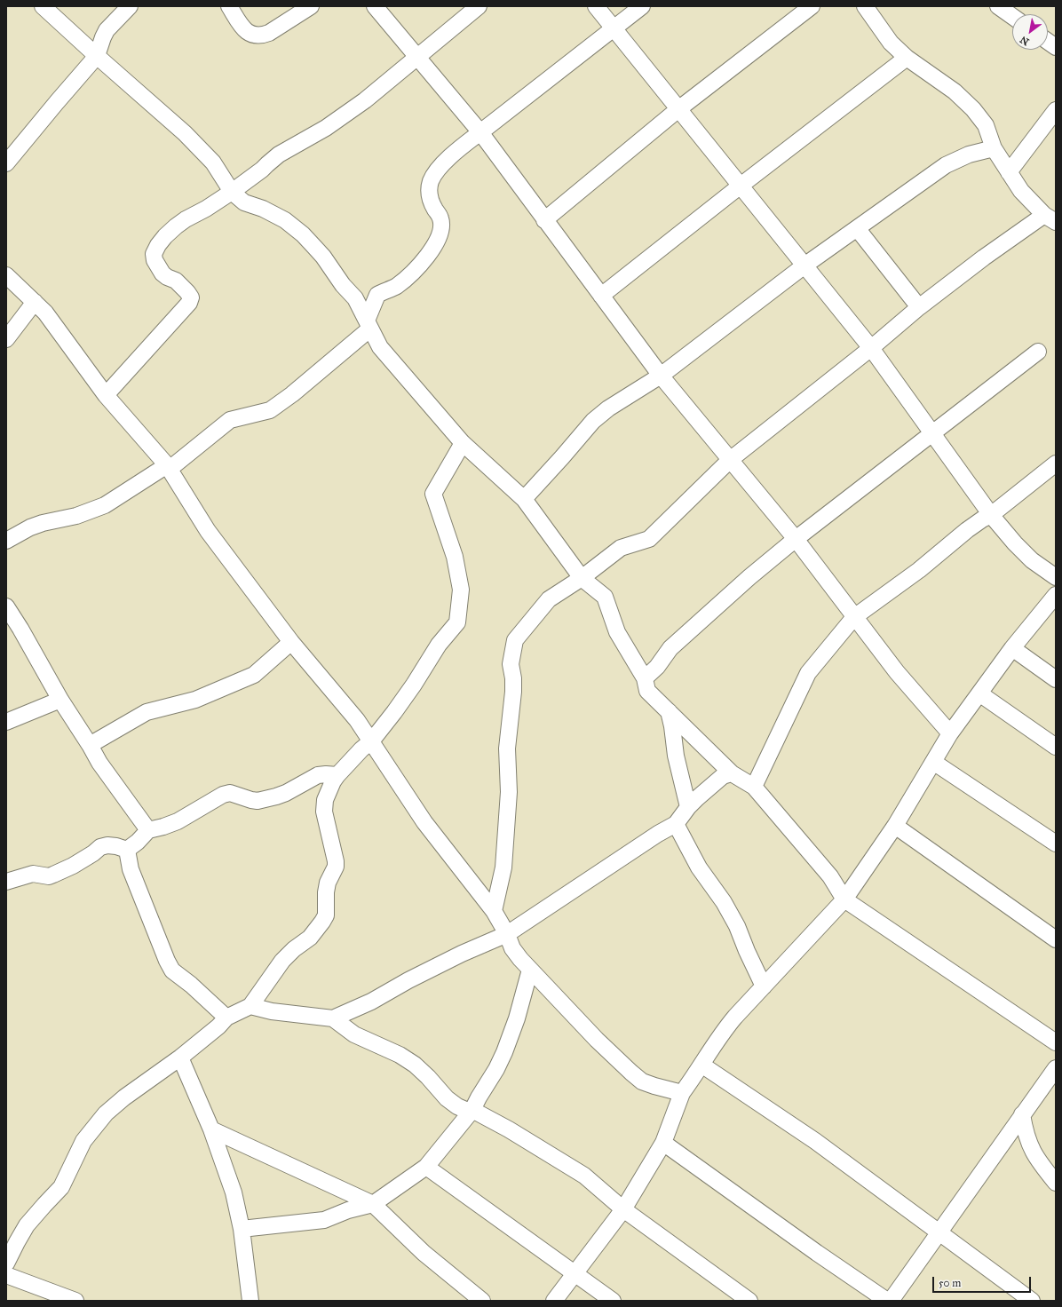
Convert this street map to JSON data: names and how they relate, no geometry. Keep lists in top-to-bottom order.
{
  "scale_bar": "50 m",
  "north": "bottom left"
}
